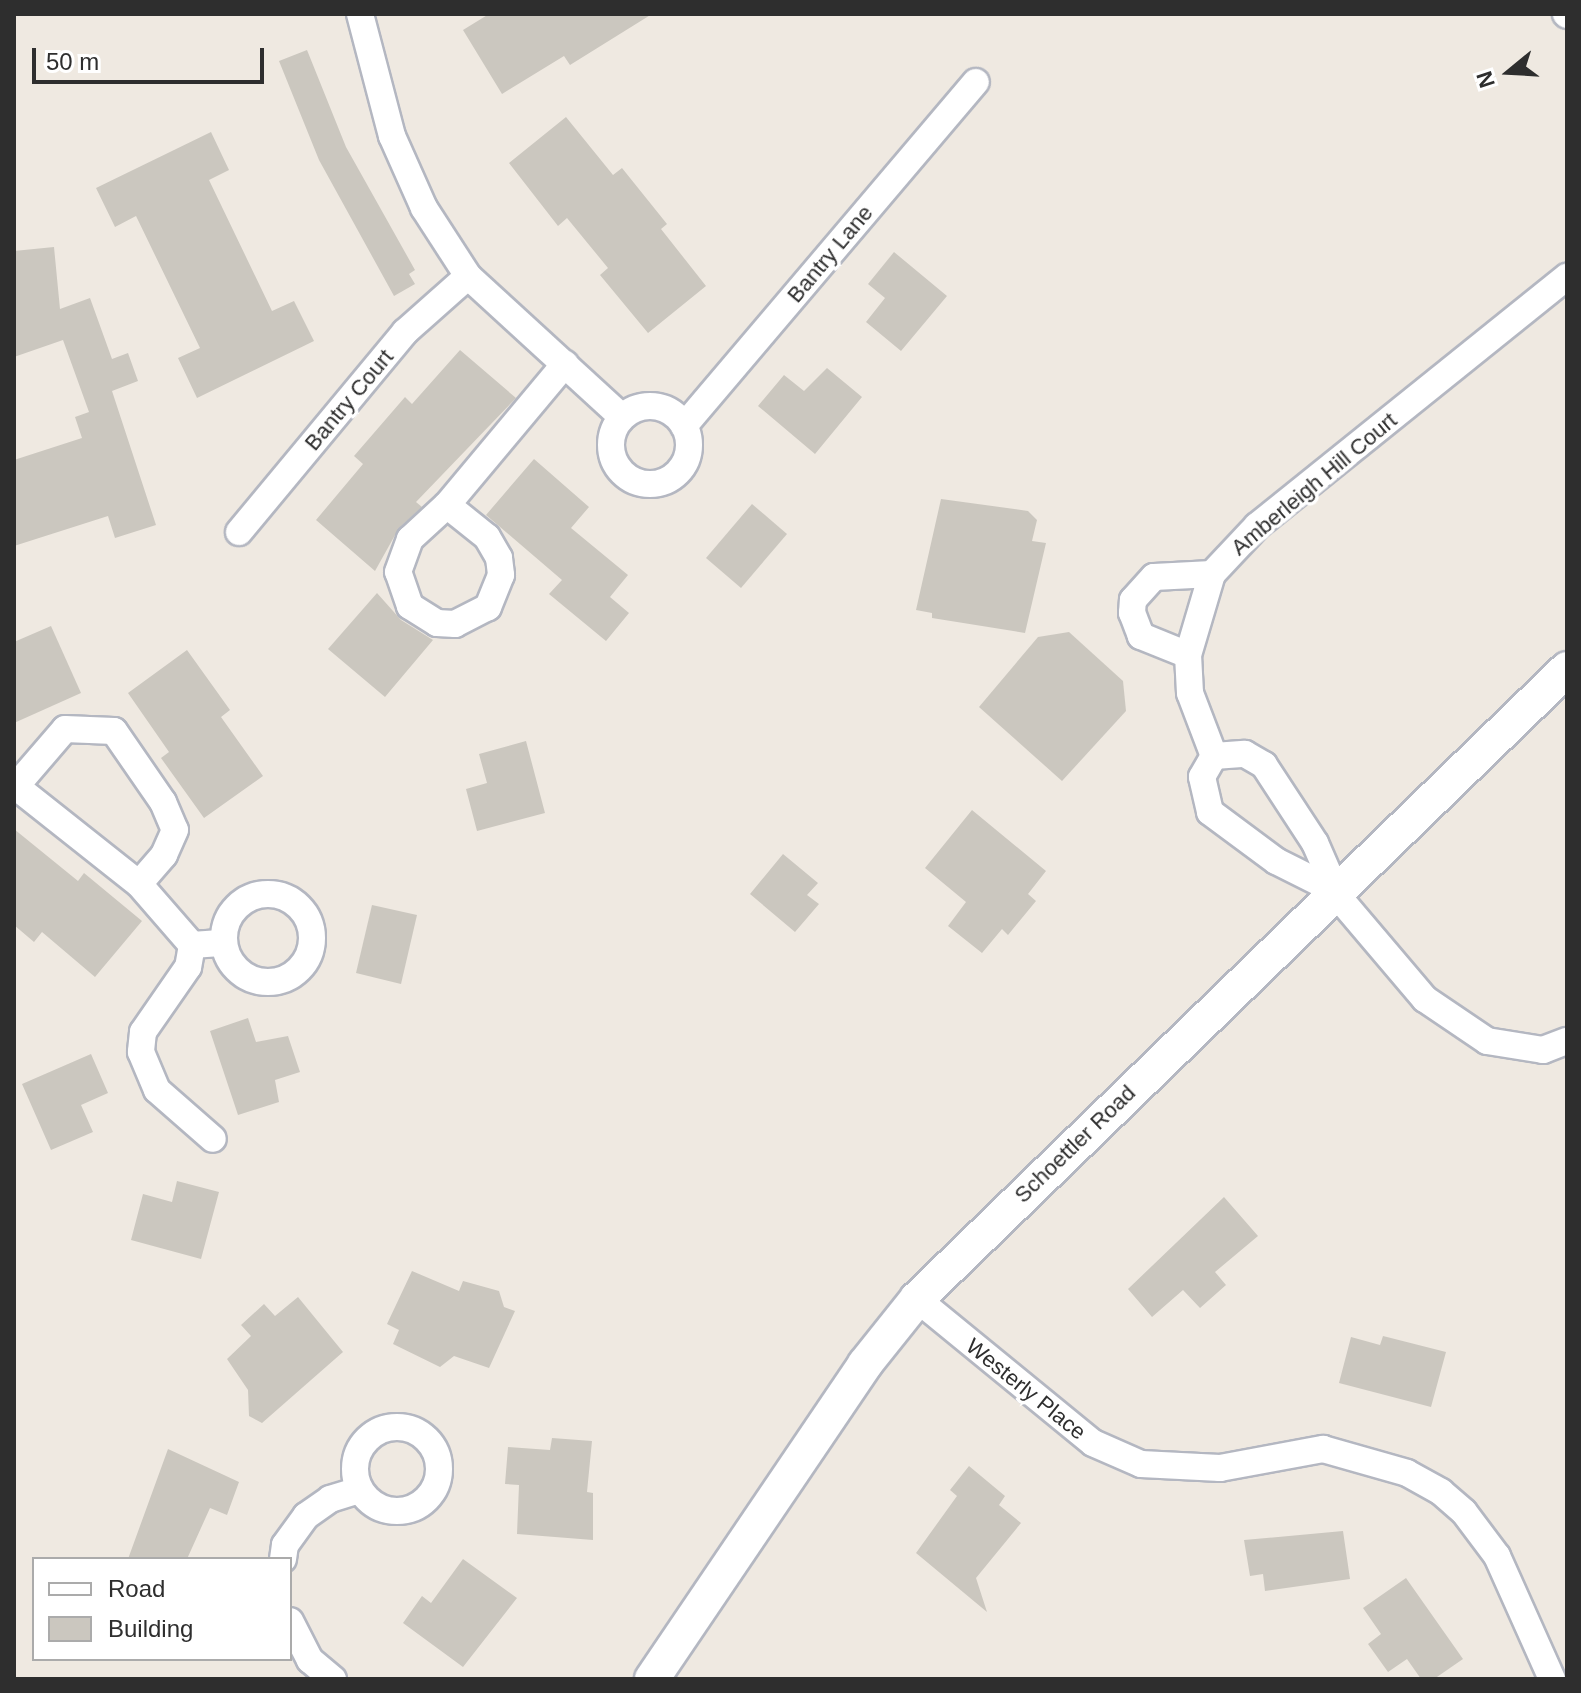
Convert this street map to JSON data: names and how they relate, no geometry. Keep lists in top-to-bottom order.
{
  "streets": {
    "street": [
      "Bantry Lane",
      "Bantry Court",
      "Amberleigh Hill Court",
      "Schoettler Road",
      "Westerly Place"
    ]
  },
  "crossings": [
    ["Schoettler Road", "Westerly Place"]
  ],
  "legend": ["Road", "Building"],
  "scale_bar": "50 m",
  "north": "left"
}
